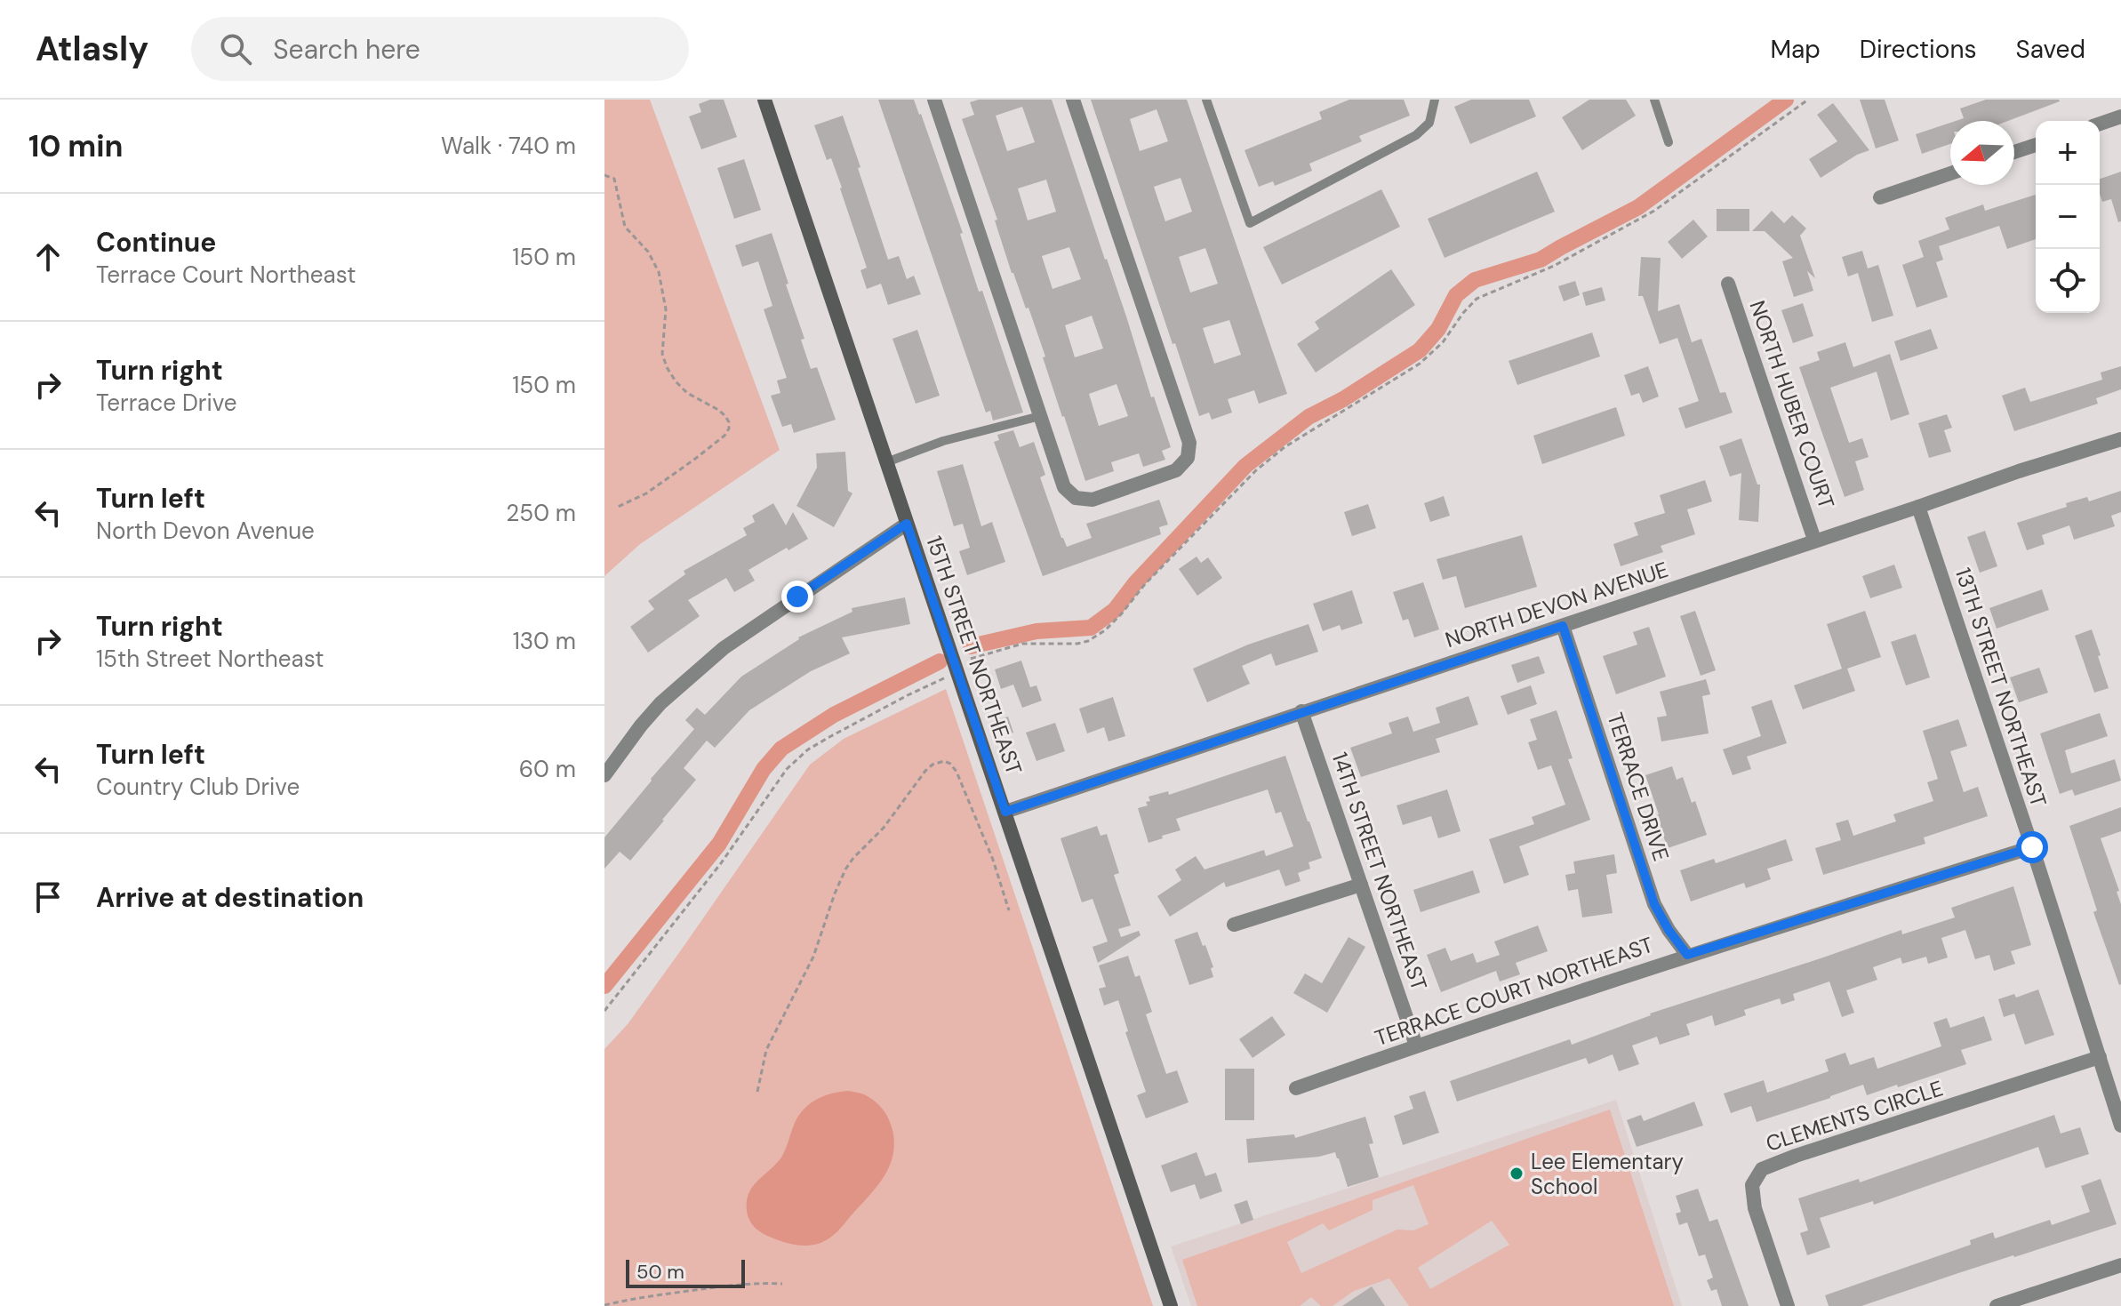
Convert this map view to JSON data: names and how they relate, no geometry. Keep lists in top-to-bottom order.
{
  "streets": {
    "street": [
      "NORTH HUBER COURT",
      "NORTH DEVON AVENUE",
      "15TH STREET NORTHEAST",
      "13TH STREET NORTHEAST",
      "TERRACE DRIVE",
      "14TH STREET NORTHEAST",
      "TERRACE COURT NORTHEAST",
      "CLEMENTS CIRCLE"
    ]
  },
  "crossings": [
    ["NORTH HUBER COURT", "NORTH DEVON AVENUE"],
    ["NORTH DEVON AVENUE", "15TH STREET NORTHEAST"],
    ["NORTH DEVON AVENUE", "13TH STREET NORTHEAST"],
    ["NORTH DEVON AVENUE", "TERRACE DRIVE"],
    ["NORTH DEVON AVENUE", "14TH STREET NORTHEAST"],
    ["13TH STREET NORTHEAST", "TERRACE COURT NORTHEAST"],
    ["13TH STREET NORTHEAST", "CLEMENTS CIRCLE"],
    ["TERRACE DRIVE", "TERRACE COURT NORTHEAST"],
    ["14TH STREET NORTHEAST", "TERRACE COURT NORTHEAST"]
  ],
  "places": ["Lee Elementary School"],
  "scale_bar": "50 m",
  "north": "left",
  "page": {
    "header": "Atlasly",
    "search": "Search here",
    "nav": ["Map", "Directions", "Saved"],
    "heading": ["10 min", "Walk · 740 m"],
    "map_buttons": ["+", "−"],
    "list": [
      ["Continue", "Terrace Court Northeast", "150 m"],
      ["Turn right", "Terrace Drive", "150 m"],
      ["Turn left", "North Devon Avenue", "250 m"],
      ["Turn right", "15th Street Northeast", "130 m"],
      ["Turn left", "Country Club Drive", "60 m"],
      "Arrive at destination"
    ],
    "scale": "50 m"
  }
}
